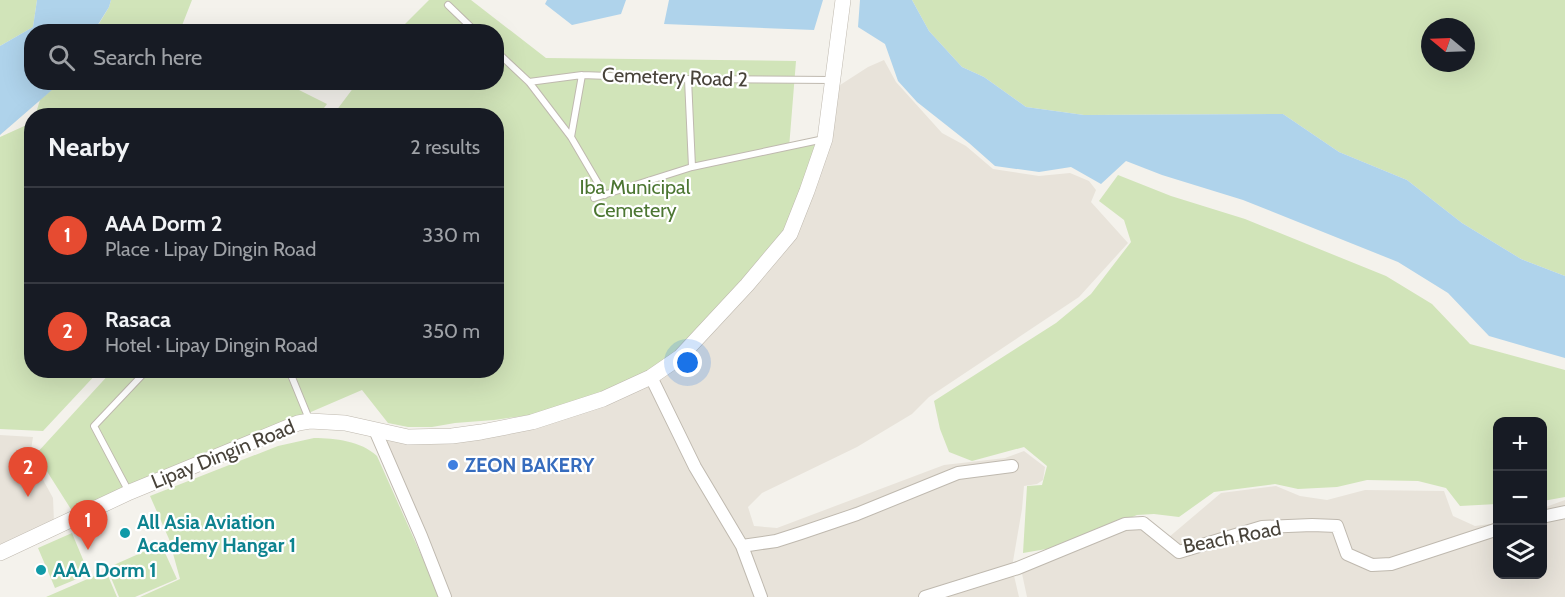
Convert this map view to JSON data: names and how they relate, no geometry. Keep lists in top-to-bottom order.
{
  "streets": {
    "street": ["Lipay Dingin Road", "Beach Road"],
    "lane": ["Cemetery Road 2"]
  },
  "crossings": [
    ["Cemetery Road 2", "Lipay Dingin Road"]
  ],
  "parks": ["Iba Municipal Cemetery"],
  "places": ["ZEON BAKERY", "All Asia Aviation Academy Hangar 1", "AAA Dorm 1"],
  "north": "left",
  "page": {
    "search": "Search here",
    "heading": ["Nearby", "2 results"],
    "list": [
      {
        "mark": "1",
        "name": "AAA Dorm 2",
        "note": "Place · Lipay Dingin Road",
        "value": "330 m"
      },
      {
        "mark": "2",
        "name": "Rasaca",
        "note": "Hotel · Lipay Dingin Road",
        "value": "350 m"
      }
    ],
    "map_buttons": ["+", "−"],
    "pins": ["2", "1"]
  }
}
